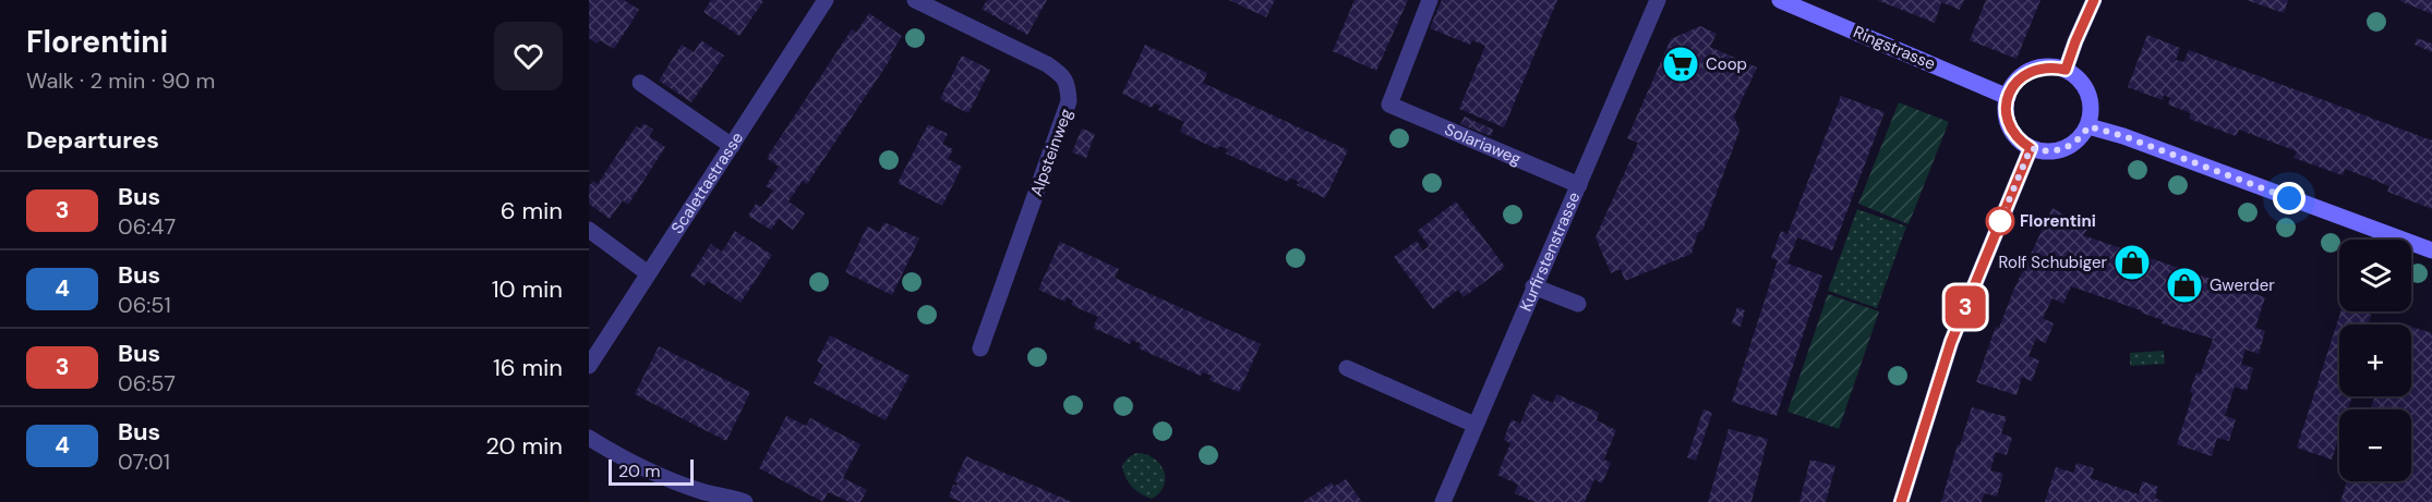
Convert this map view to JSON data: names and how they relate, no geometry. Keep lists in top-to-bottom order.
{
  "streets": {
    "main road": ["Ringstrasse"],
    "street": [
      "Solariaweg",
      "Alpsteinweg",
      "Scalettastrasse",
      "Kurfirstenstrasse"
    ]
  },
  "crossings": [
    ["Solariaweg", "Kurfirstenstrasse"]
  ],
  "places": {
    "supermarket": ["Coop"],
    "other": ["Florentini"],
    "shop": ["Rolf Schubiger", "Gwerder"]
  },
  "lines": ["bus line 3"],
  "scale_bar": "20 m",
  "page": {
    "heading": [
      ["Florentini", "Walk · 2 min · 90 m"],
      "Departures"
    ],
    "on_map": "3",
    "list": [
      {
        "mark": "3",
        "name": "Bus",
        "note": "06:47",
        "value": "6 min"
      },
      {
        "mark": "4",
        "name": "Bus",
        "note": "06:51",
        "value": "10 min"
      },
      {
        "mark": "3",
        "name": "Bus",
        "note": "06:57",
        "value": "16 min"
      },
      {
        "mark": "4",
        "name": "Bus",
        "note": "07:01",
        "value": "20 min"
      }
    ],
    "map_buttons": ["+", "−"],
    "scale": "20 m"
  }
}
